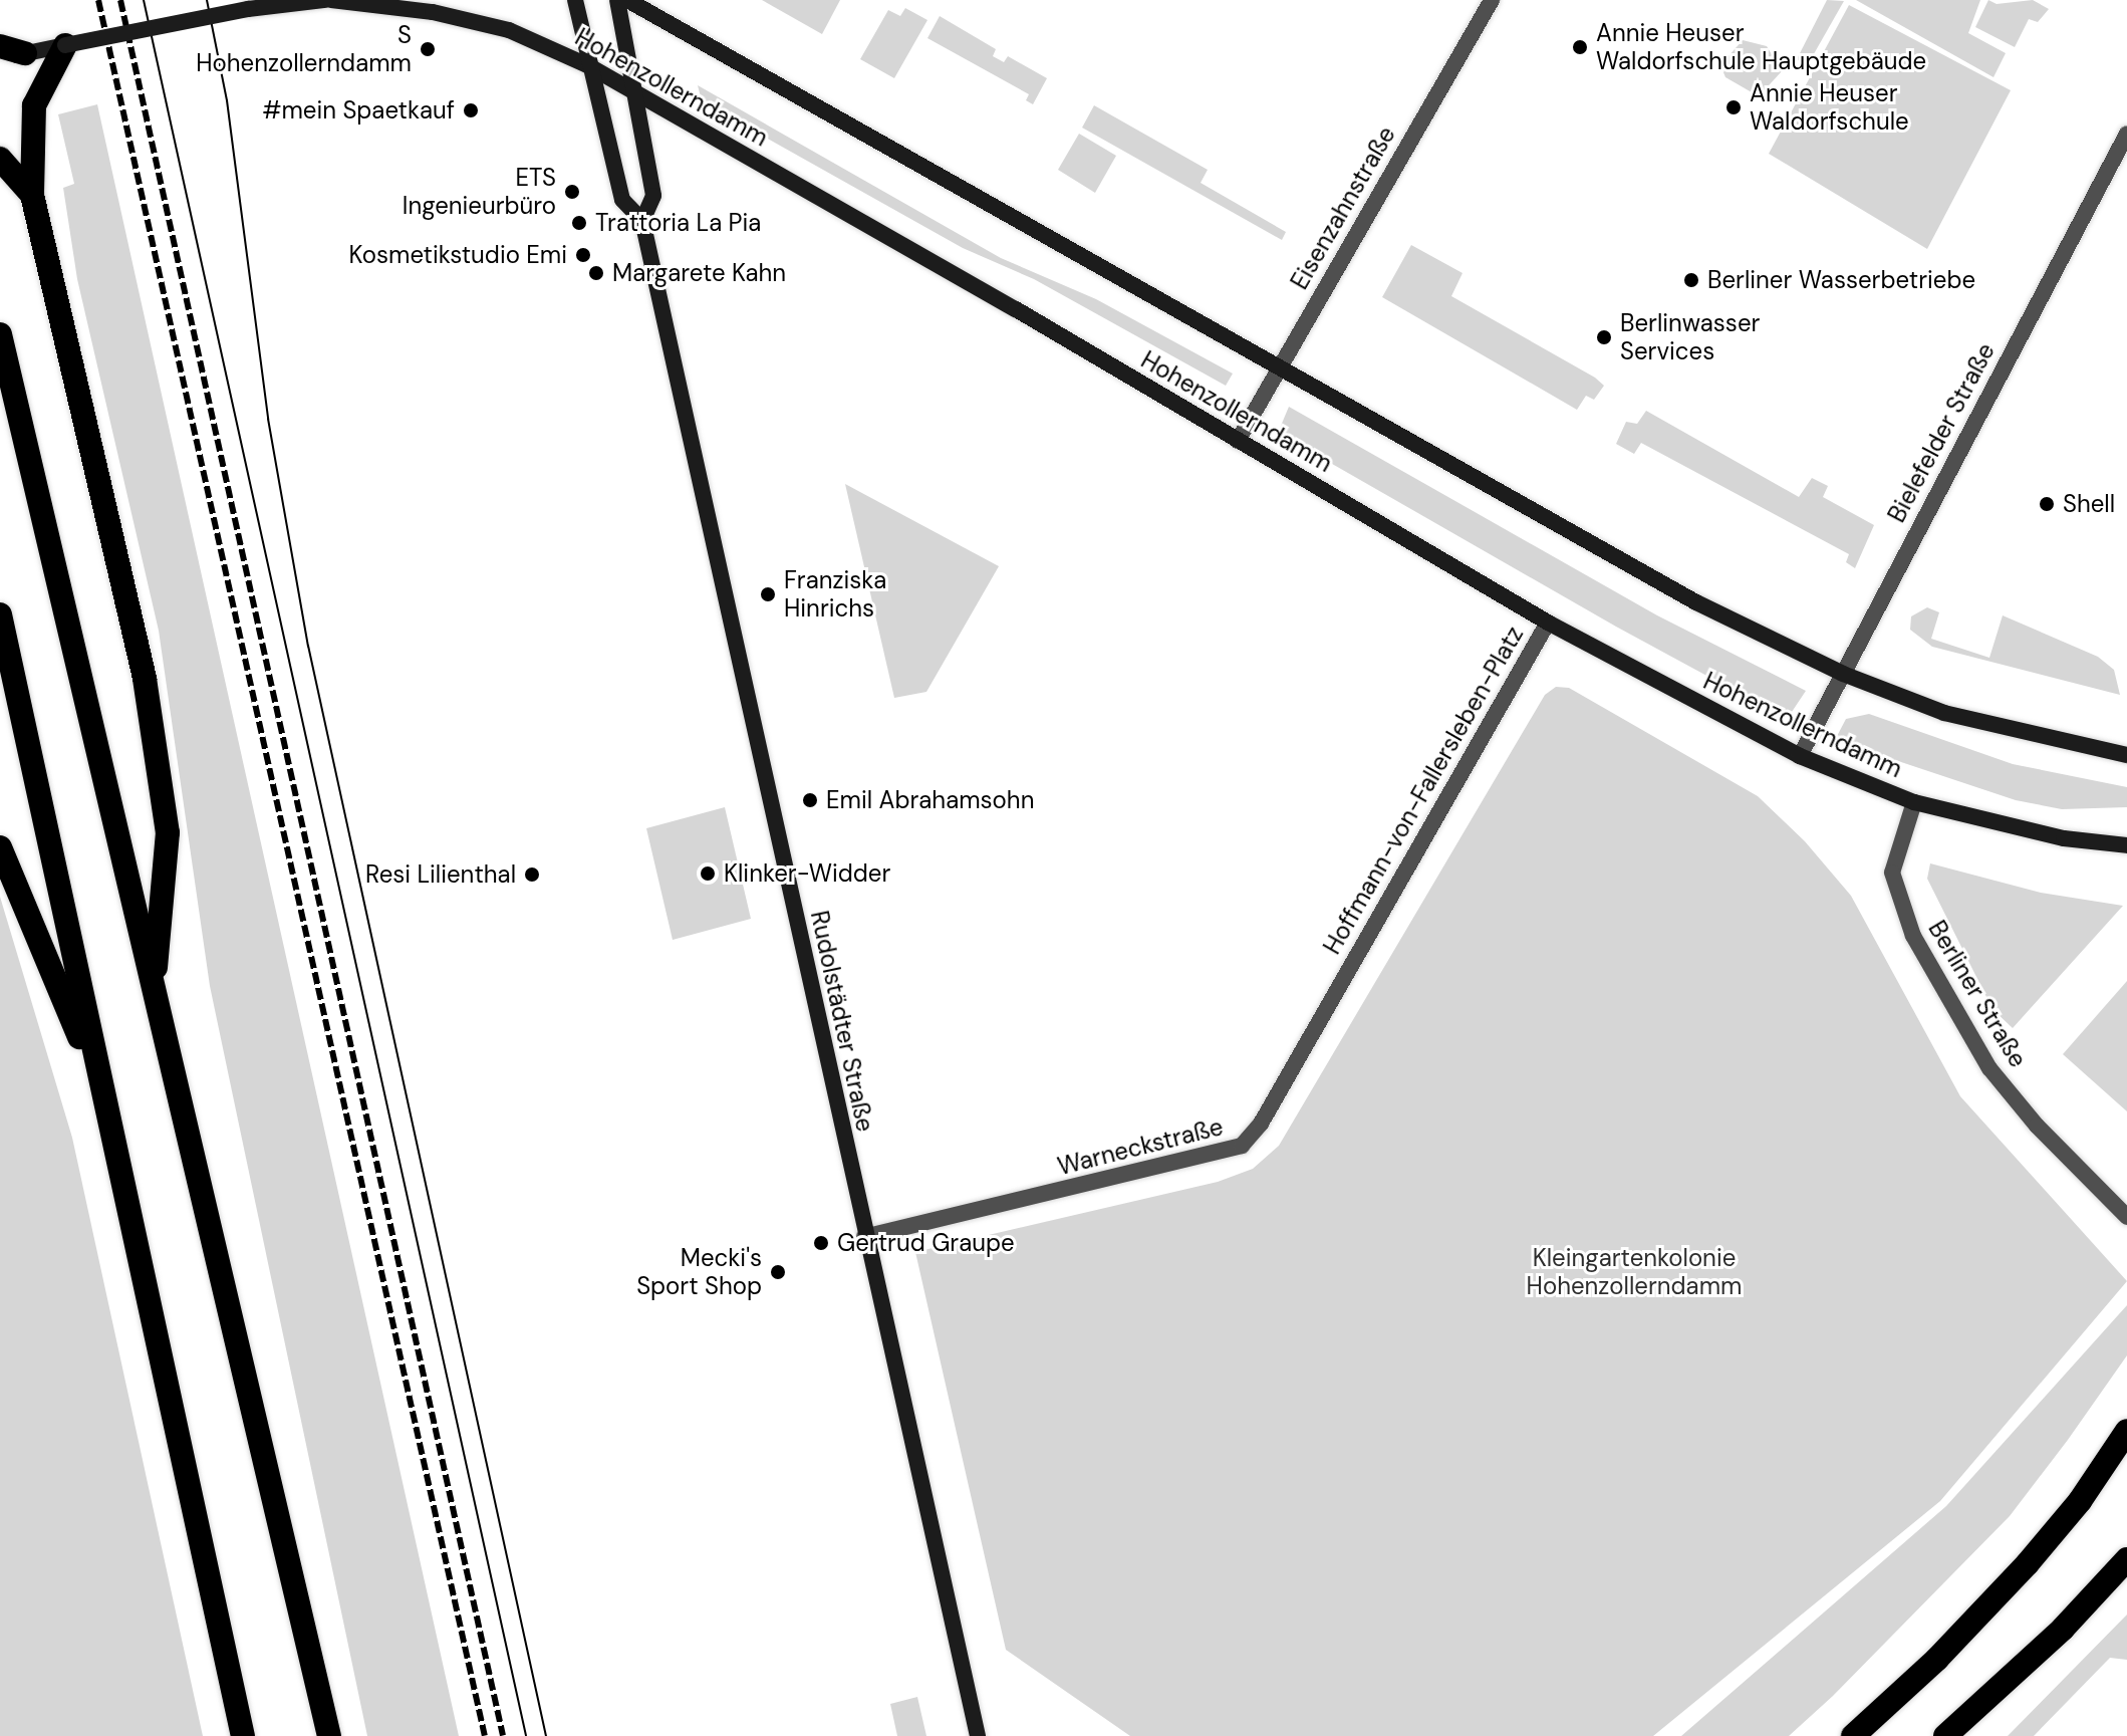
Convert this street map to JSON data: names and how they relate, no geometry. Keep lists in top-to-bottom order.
{
  "streets": {
    "main road": ["Hohenzollerndamm", "Rudolstädter Straße"],
    "street": [
      "Eisenzahnstraße",
      "Bielefelder Straße",
      "Hoffmann-von-Fallersleben-Platz",
      "Berliner Straße",
      "Warneckstraße"
    ]
  },
  "crossings": [
    ["Hohenzollerndamm", "Eisenzahnstraße"],
    ["Hohenzollerndamm", "Bielefelder Straße"],
    ["Hohenzollerndamm", "Hoffmann-von-Fallersleben-Platz"],
    ["Hohenzollerndamm", "Berliner Straße"],
    ["Hohenzollerndamm", "Rudolstädter Straße"],
    ["Hoffmann-von-Fallersleben-Platz", "Warneckstraße"],
    ["Rudolstädter Straße", "Warneckstraße"]
  ],
  "parks": ["Kleingartenkolonie Hohenzollerndamm"],
  "places": [
    "Annie Heuser Waldorfschule Hauptgebäude",
    "S Hohenzollerndamm",
    "Annie Heuser Waldorfschule",
    "#mein Spaetkauf",
    "ETS Ingenieurbüro",
    "Trattoria La Pia",
    "Kosmetikstudio Emi",
    "Margarete Kahn",
    "Berliner Wasserbetriebe",
    "Berlinwasser Services",
    "Shell",
    "Franziska Hinrichs",
    "Emil Abrahamsohn",
    "Klinker-Widder",
    "Resi Lilienthal",
    "Gertrud Graupe",
    "Mecki's Sport Shop"
  ]
}
